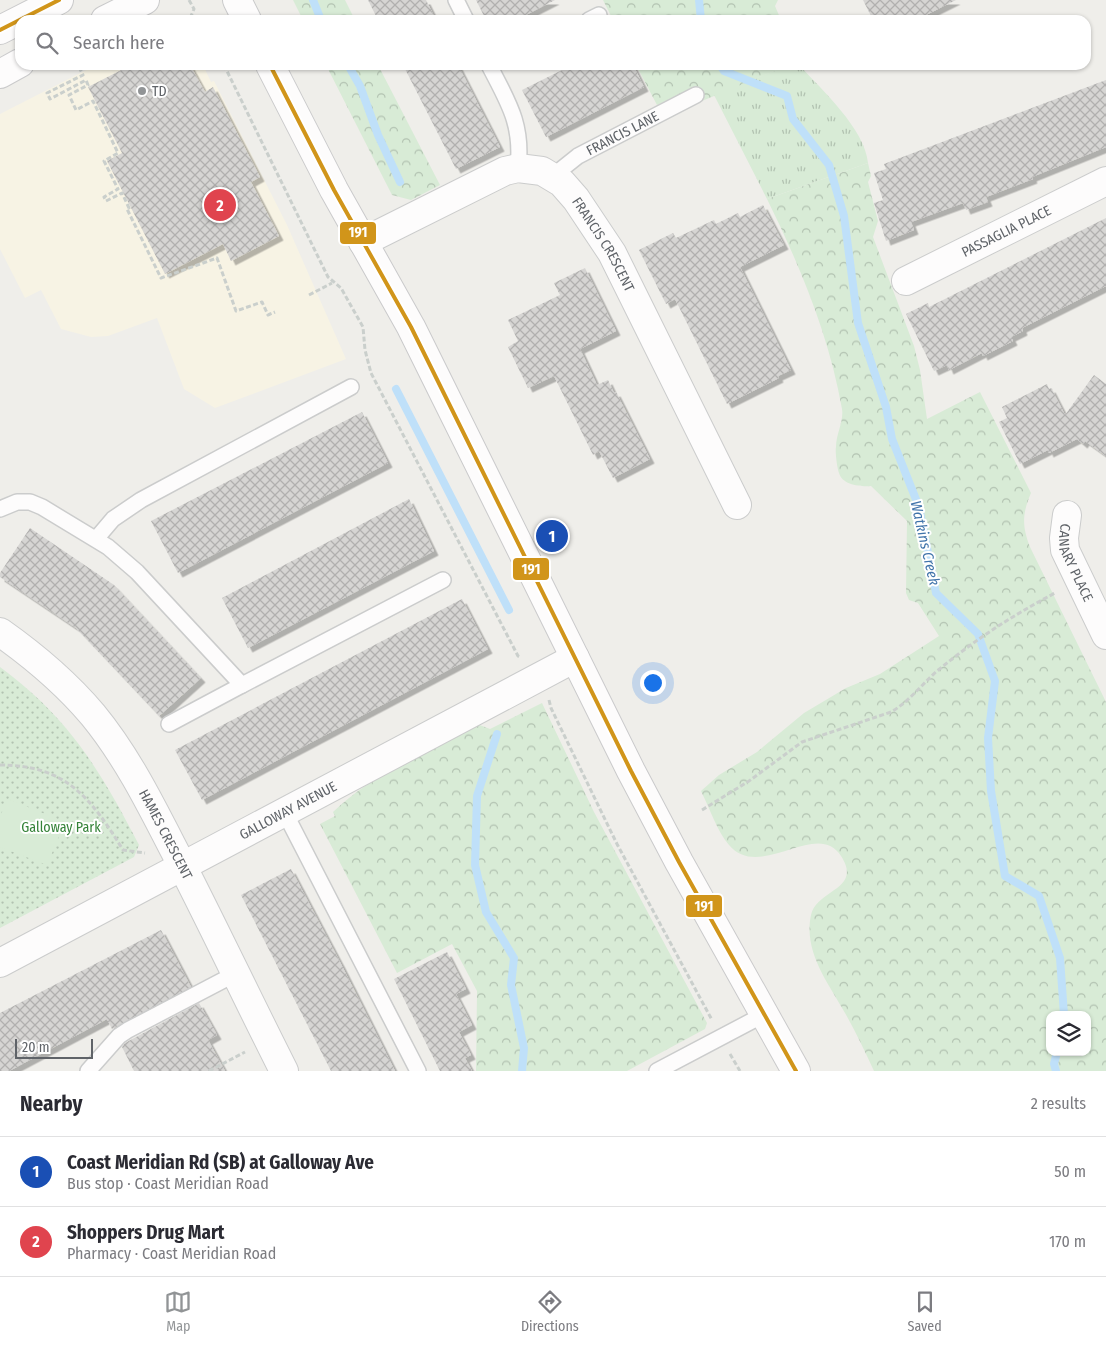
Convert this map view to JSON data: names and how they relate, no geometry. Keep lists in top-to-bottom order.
{
  "streets": {
    "street": [
      "PASSAGLIA PLACE",
      "FRANCIS CRESCENT",
      "CANARY PLACE",
      "GALLOWAY AVENUE",
      "HAMES CRESCENT"
    ],
    "lane": ["FRANCIS LANE"]
  },
  "crossings": [
    ["FRANCIS LANE", "FRANCIS CRESCENT"],
    ["GALLOWAY AVENUE", "HAMES CRESCENT"]
  ],
  "water": ["Watkins Creek"],
  "parks": ["Galloway Park"],
  "places": ["TD"],
  "lines": ["transit line 191"],
  "scale_bar": "20 m",
  "page": {
    "search": "Search here",
    "pins": ["2", "1"],
    "scale": "20 m",
    "heading": ["Nearby", "2 results"],
    "list": [
      {
        "mark": "1",
        "name": "Coast Meridian Rd (SB) at Galloway Ave",
        "note": "Bus stop · Coast Meridian Road",
        "value": "50 m"
      },
      {
        "mark": "2",
        "name": "Shoppers Drug Mart",
        "note": "Pharmacy · Coast Meridian Road",
        "value": "170 m"
      }
    ],
    "nav": ["Map", "Directions", "Saved"]
  }
}
